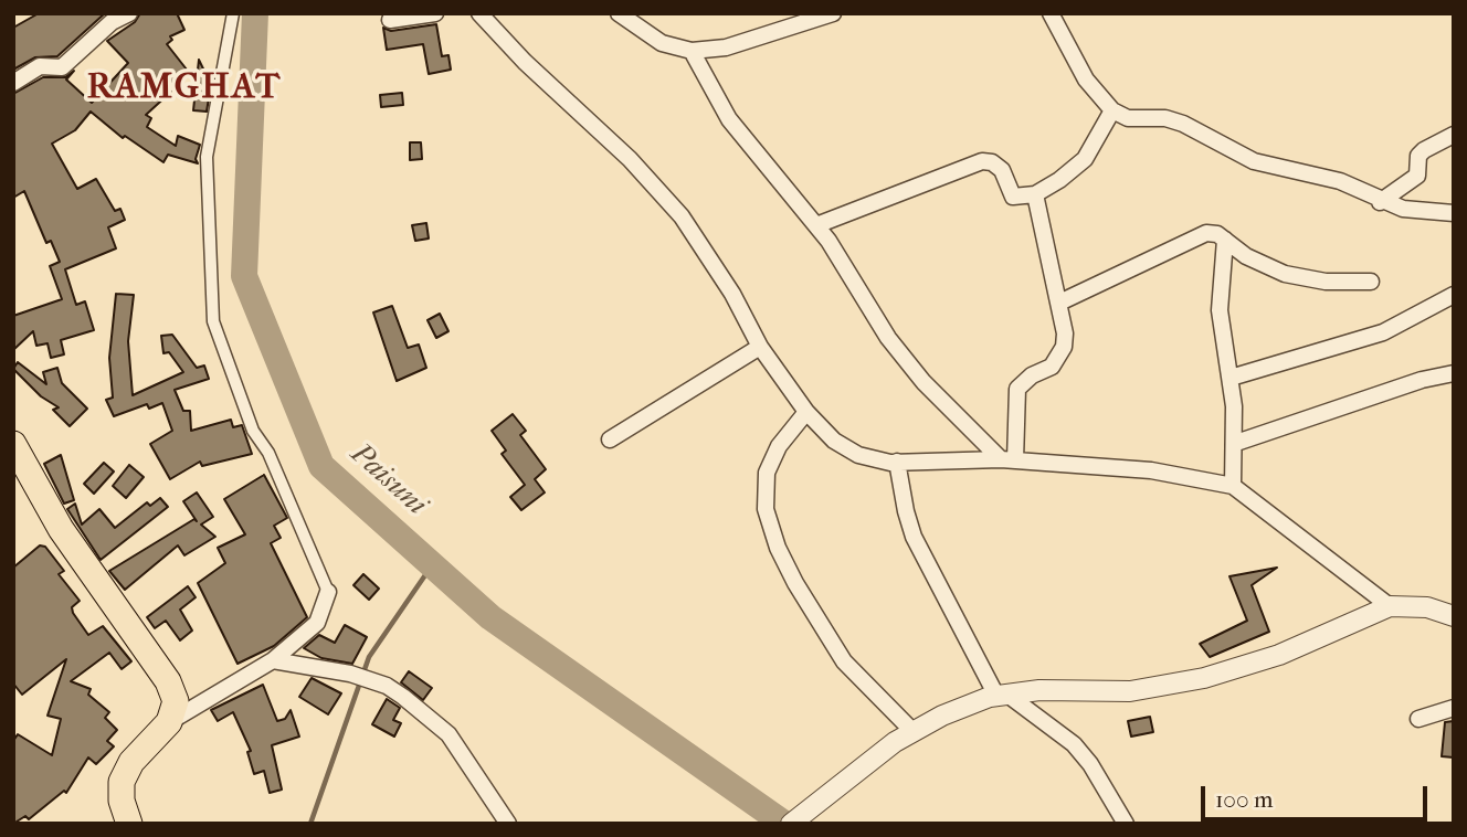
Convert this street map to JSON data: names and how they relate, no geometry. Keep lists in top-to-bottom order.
{
  "districts": ["RAMGHAT"],
  "water": ["Paisuni"],
  "scale_bar": "100 m"
}
